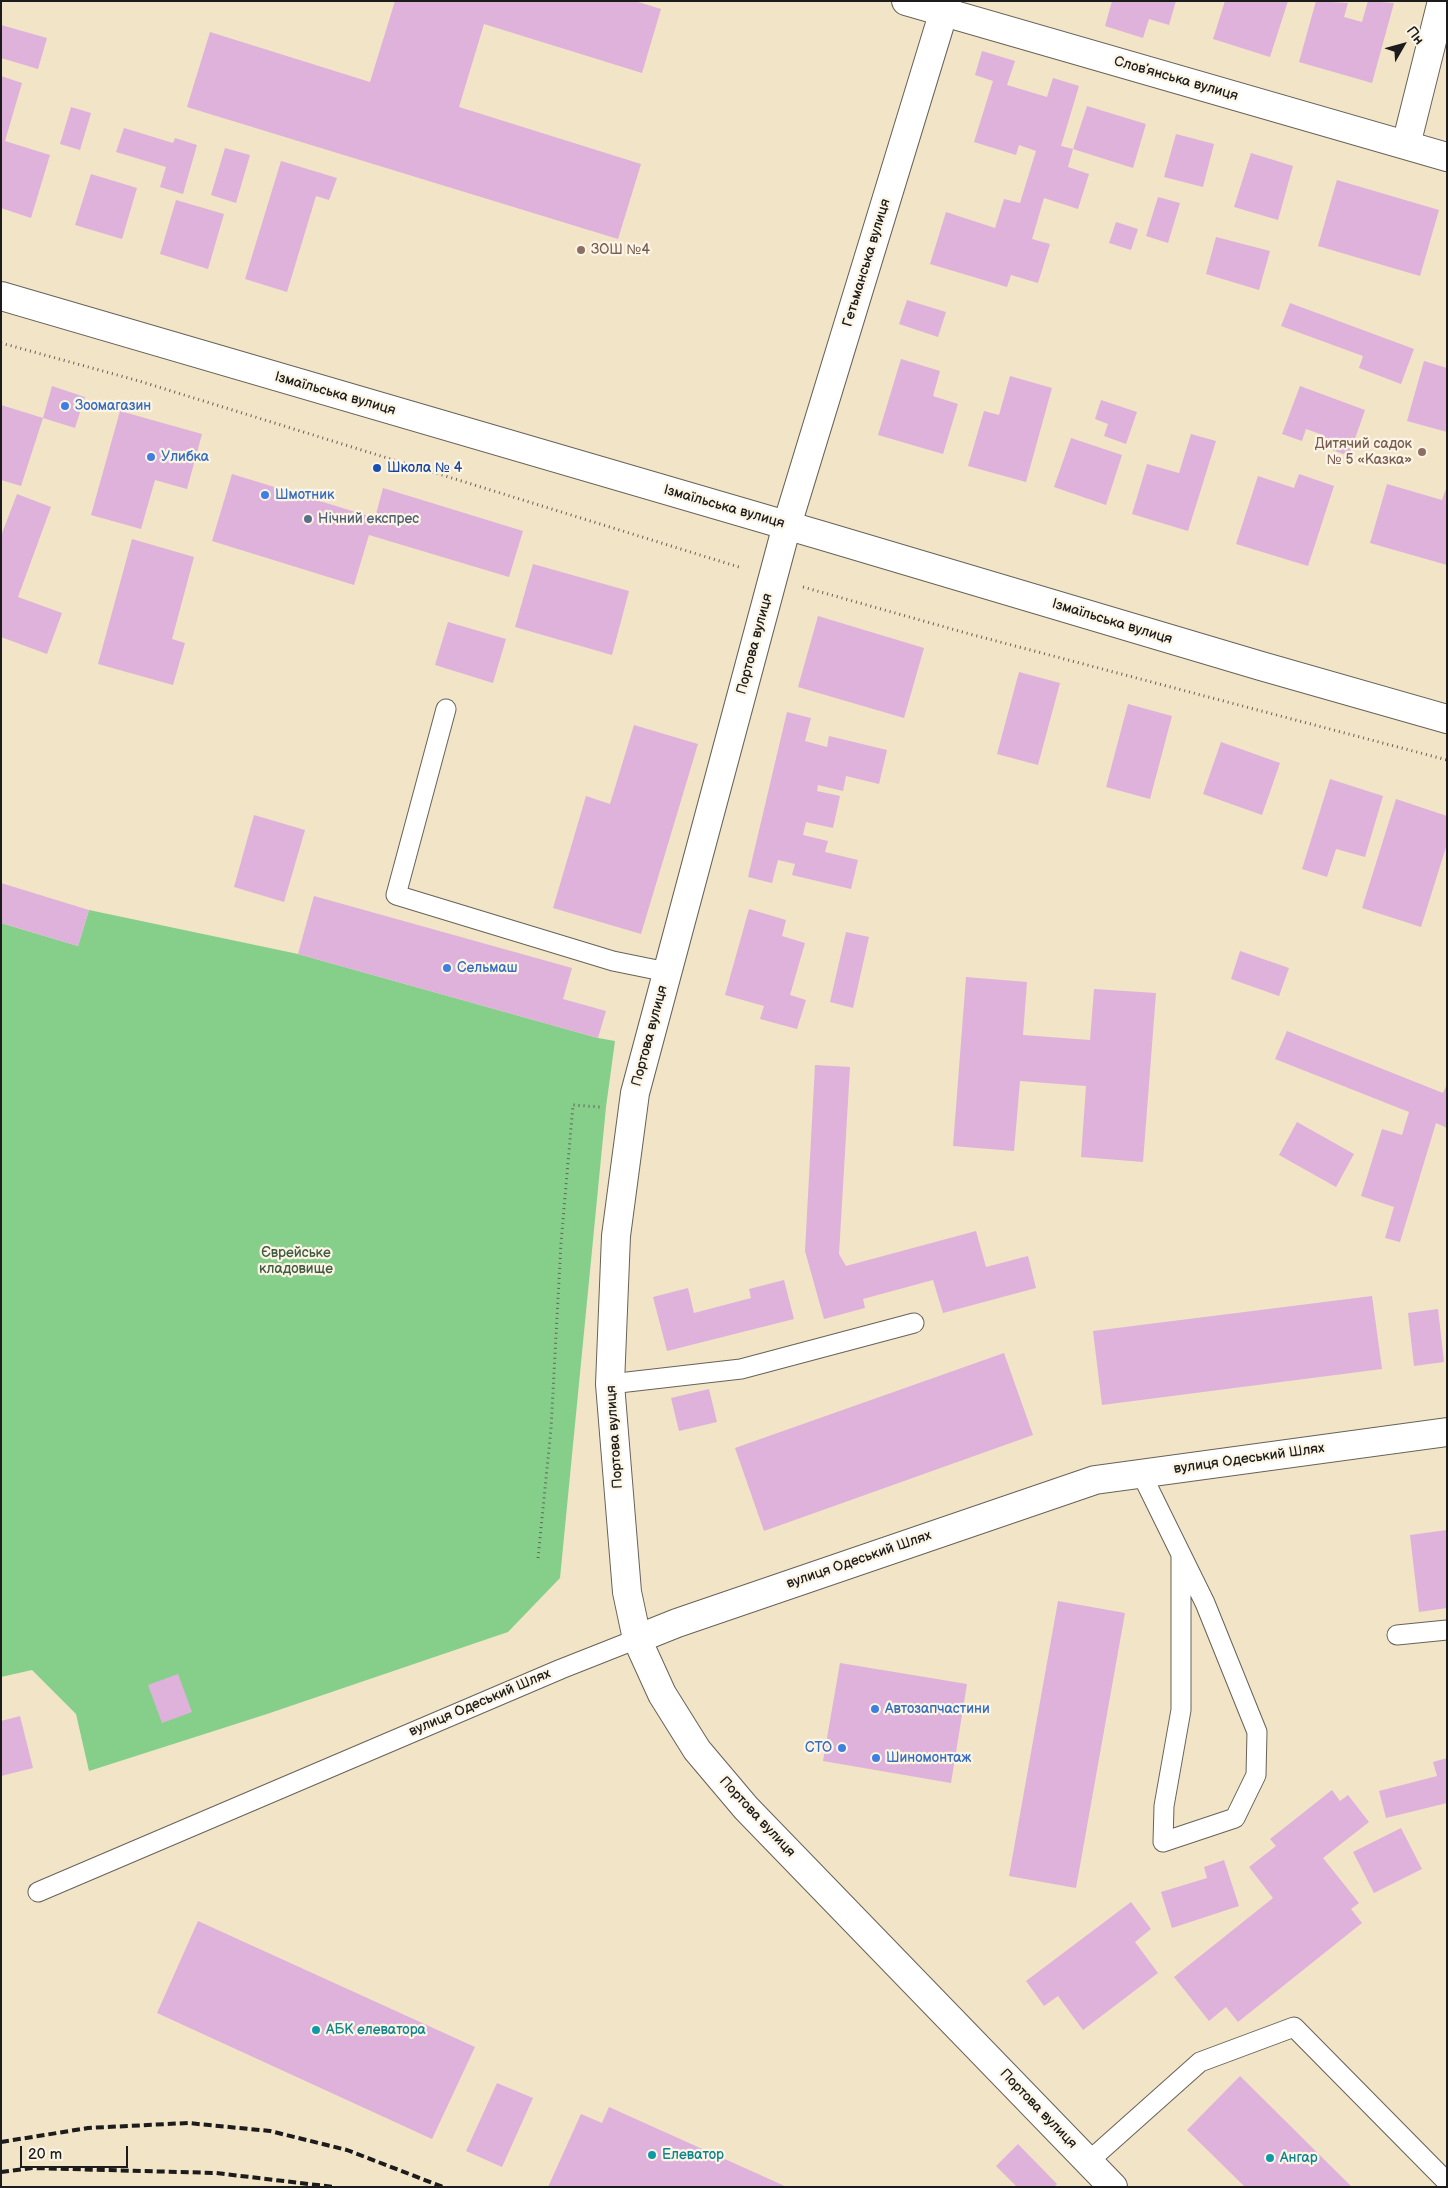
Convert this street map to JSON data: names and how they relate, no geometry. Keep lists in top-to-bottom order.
{
  "streets": {
    "main road": [
      "Словʼянська вулиця",
      "Гетьманська вулиця",
      "Ізмаїльська вулиця",
      "Портова вулиця",
      "вулиця Одеський Шлях"
    ]
  },
  "crossings": [
    ["Словʼянська вулиця", "Гетьманська вулиця"],
    ["Гетьманська вулиця", "Ізмаїльська вулиця"],
    ["Гетьманська вулиця", "Портова вулиця"],
    ["Ізмаїльська вулиця", "Портова вулиця"],
    ["Портова вулиця", "вулиця Одеський Шлях"]
  ],
  "parks": ["Єврейське кладовище"],
  "places": [
    "ЗОШ №4",
    "Зоомагазин",
    "Дитячий садок № 5 «Казка»",
    "Улибка",
    "Школа № 4",
    "Шмотник",
    "Нічний експрес",
    "Сельмаш",
    "Автозапчастини",
    "СТО",
    "Шиномонтаж",
    "АБК елеватора",
    "Елеватор",
    "Ангар"
  ],
  "scale_bar": "20 m",
  "north": "top right"
}
